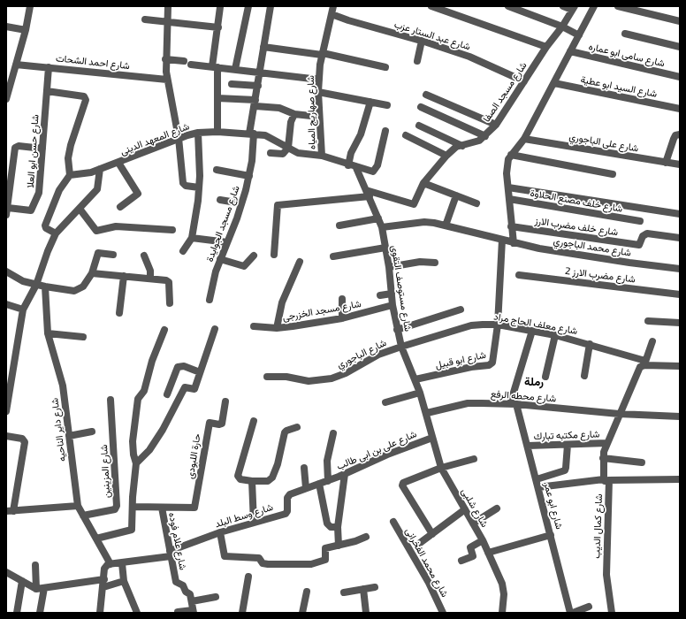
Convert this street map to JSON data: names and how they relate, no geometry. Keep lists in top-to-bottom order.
{
  "streets": {
    "street": [
      "شارع عبد الستار عزب",
      "شارع سامى ابو عماره",
      "شارع احمد الشحات",
      "شارع السيد ابو عطية",
      "شارع مسجد الصفا",
      "شارع صهاريج المياه",
      "شارع المعهد الدينى",
      "شارع على الباجوري",
      "شارع حسن ابو العلا",
      "شارع خلف مصنع الحلاوة",
      "شارع مسجد الجوايدة",
      "شارع خلف مضرب الارز",
      "شارع محمد الباجوري",
      "شارع مضرب الارز 2",
      "شارع مستوصف التقوى",
      "شارع مسجد الخزرجى",
      "شارع معلف الحاج مراد",
      "شارع الباجوري",
      "شارع ابو قبيل",
      "شارع محطه الرفع",
      "شارع داير الناحيه",
      "شارع مكتبه تبارك",
      "شارع على بن ابى طالب",
      "حارة اللبودى",
      "شارع المزينين",
      "شارع ابو عمر",
      "شارع شلبى",
      "شارع وسط البلد",
      "شارع كمال الديب",
      "شارع علام فوده",
      "شارع محمد الفخرانى"
    ]
  },
  "crossings": [
    ["شارع عبد الستار عزب", "شارع مسجد الصفا"],
    ["شارع عبد الستار عزب", "شارع صهاريج المياه"],
    ["شارع احمد الشحات", "شارع حسن ابو العلا"],
    ["شارع مسجد الصفا", "شارع مستوصف التقوى"],
    ["شارع صهاريج المياه", "شارع المعهد الدينى"],
    ["شارع المعهد الدينى", "شارع مسجد الجوايدة"],
    ["شارع المعهد الدينى", "شارع مستوصف التقوى"],
    ["شارع محمد الباجوري", "شارع مستوصف التقوى"],
    ["شارع مستوصف التقوى", "شارع مسجد الخزرجى"],
    ["شارع مستوصف التقوى", "شارع معلف الحاج مراد"],
    ["شارع مستوصف التقوى", "شارع الباجوري"],
    ["شارع مستوصف التقوى", "شارع ابو قبيل"],
    ["شارع مستوصف التقوى", "شارع محطه الرفع"],
    ["شارع مستوصف التقوى", "شارع شلبى"],
    ["شارع معلف الحاج مراد", "شارع الباجوري"],
    ["شارع معلف الحاج مراد", "شارع ابو قبيل"],
    ["شارع معلف الحاج مراد", "شارع كمال الديب"],
    ["شارع محطه الرفع", "شارع ابو عمر"],
    ["شارع محطه الرفع", "شارع شلبى"],
    ["شارع محطه الرفع", "شارع كمال الديب"],
    ["شارع داير الناحيه", "شارع المزينين"],
    ["شارع داير الناحيه", "شارع وسط البلد"],
    ["شارع مكتبه تبارك", "شارع ابو عمر"],
    ["شارع مكتبه تبارك", "شارع كمال الديب"],
    ["شارع على بن ابى طالب", "شارع شلبى"],
    ["شارع على بن ابى طالب", "شارع وسط البلد"],
    ["حارة اللبودى", "شارع علام فوده"],
    ["شارع وسط البلد", "شارع علام فوده"]
  ],
  "districts": ["رملة"]
}
